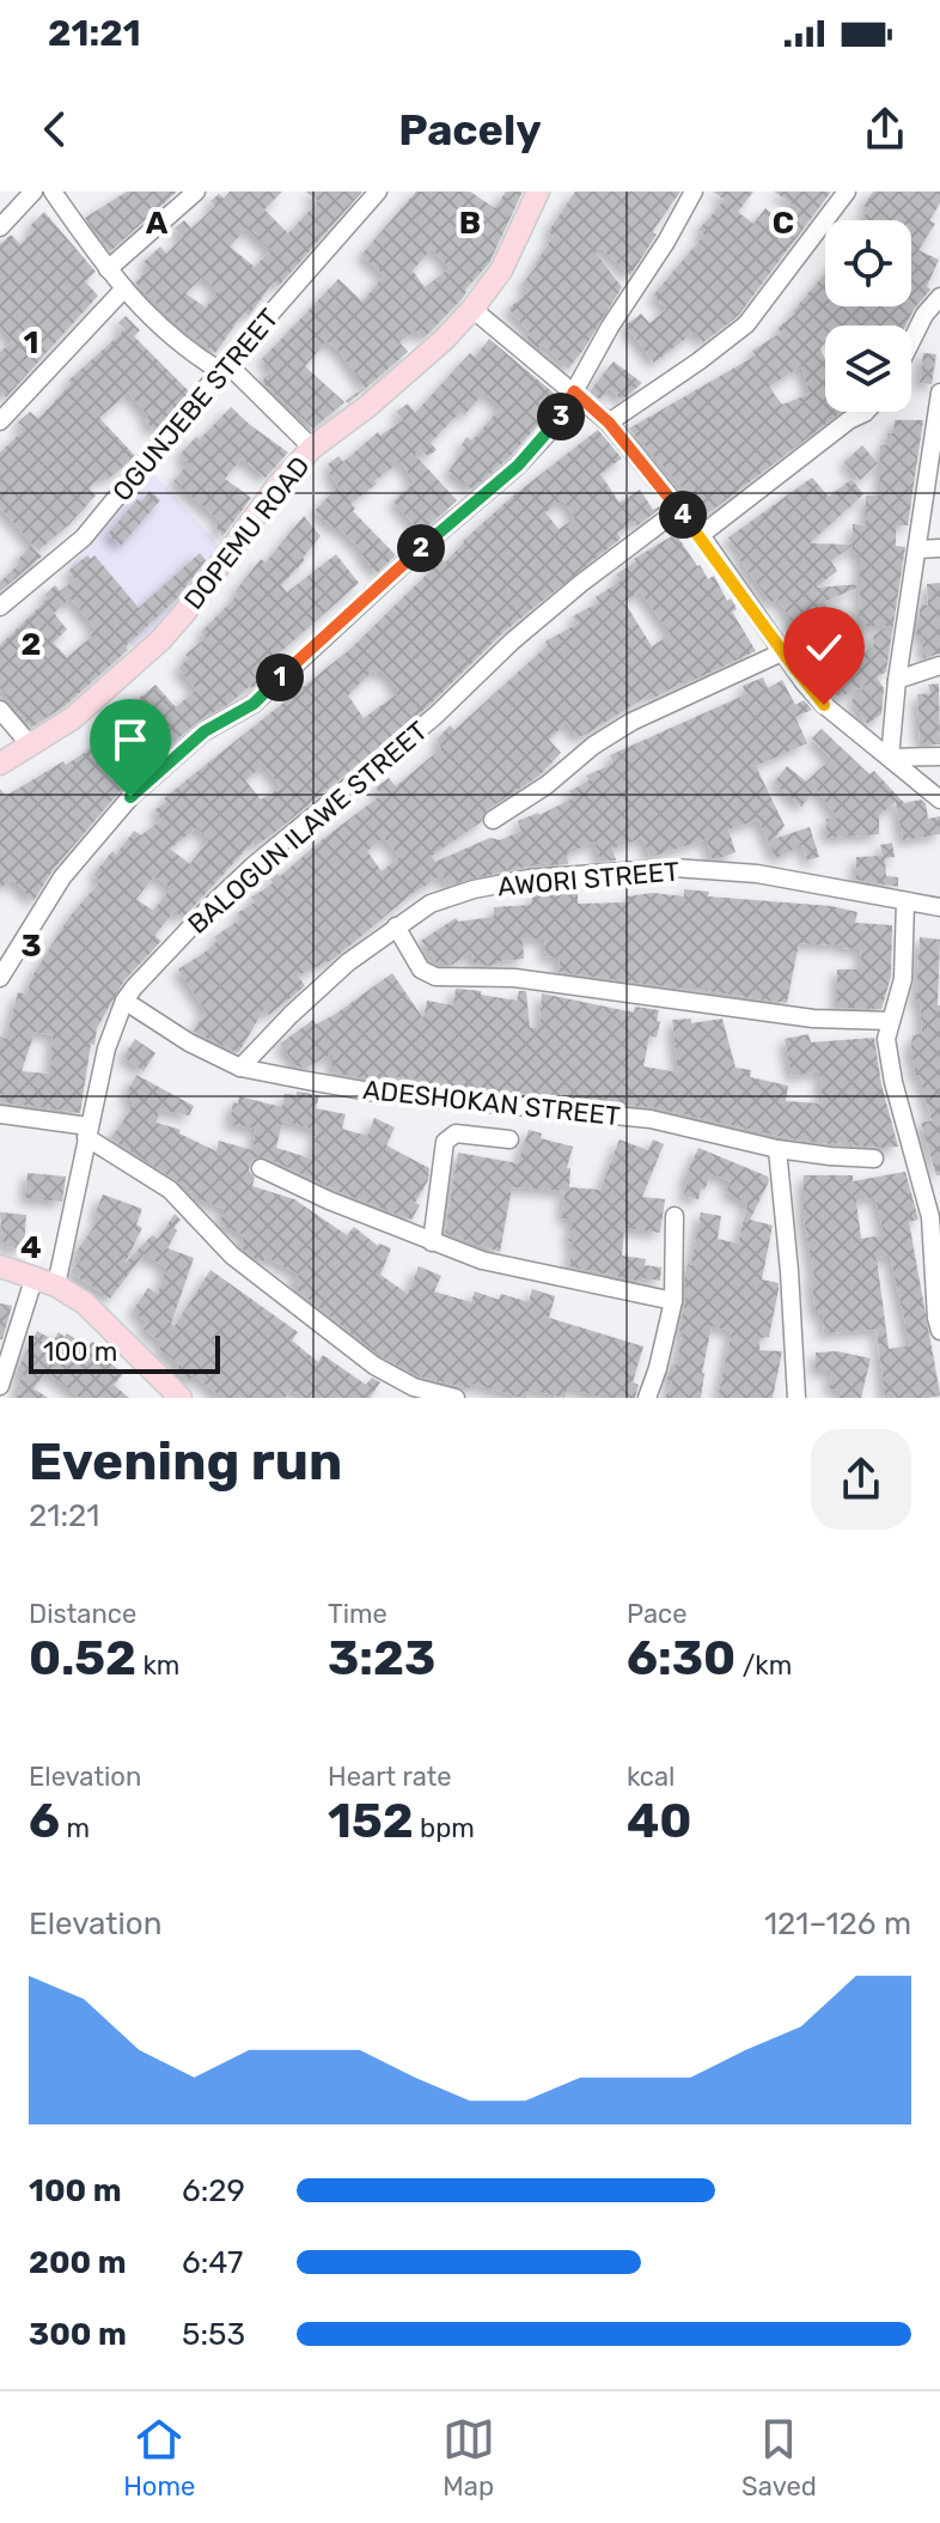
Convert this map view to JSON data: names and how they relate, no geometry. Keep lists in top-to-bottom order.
{
  "streets": {
    "main road": ["DOPEMU ROAD"],
    "street": [
      "OGUNJEBE STREET",
      "BALOGUN ILAWE STREET",
      "AWORI STREET",
      "ADESHOKAN STREET"
    ]
  },
  "crossings": [
    ["BALOGUN ILAWE STREET", "ADESHOKAN STREET"],
    ["AWORI STREET", "ADESHOKAN STREET"]
  ],
  "scale_bar": "100 m",
  "page": {
    "status": "21:21",
    "header": "Pacely",
    "pins": [
      "3",
      "4",
      "2",
      "1"
    ],
    "scale": "100 m",
    "heading": ["Evening run", "21:21"],
    "stats": [
      ["Distance", "0.52 km"],
      ["Time", "3:23"],
      ["Pace", "6:30 /km"],
      ["Elevation", "6 m"],
      ["Heart rate", "152 bpm"],
      ["kcal", "40"]
    ],
    "chart": ["Elevation", "121–126 m"],
    "list": [
      {
        "name": "100 m",
        "note": "6:29"
      },
      {
        "name": "200 m",
        "note": "6:47"
      },
      {
        "name": "300 m",
        "note": "5:53"
      }
    ],
    "tabs": ["Home", "Map", "Saved"]
  },
  "grid": {
    "columns": ["A", "B", "C"],
    "rows": [
      "1",
      "2",
      "3",
      "4"
    ]
  }
}
